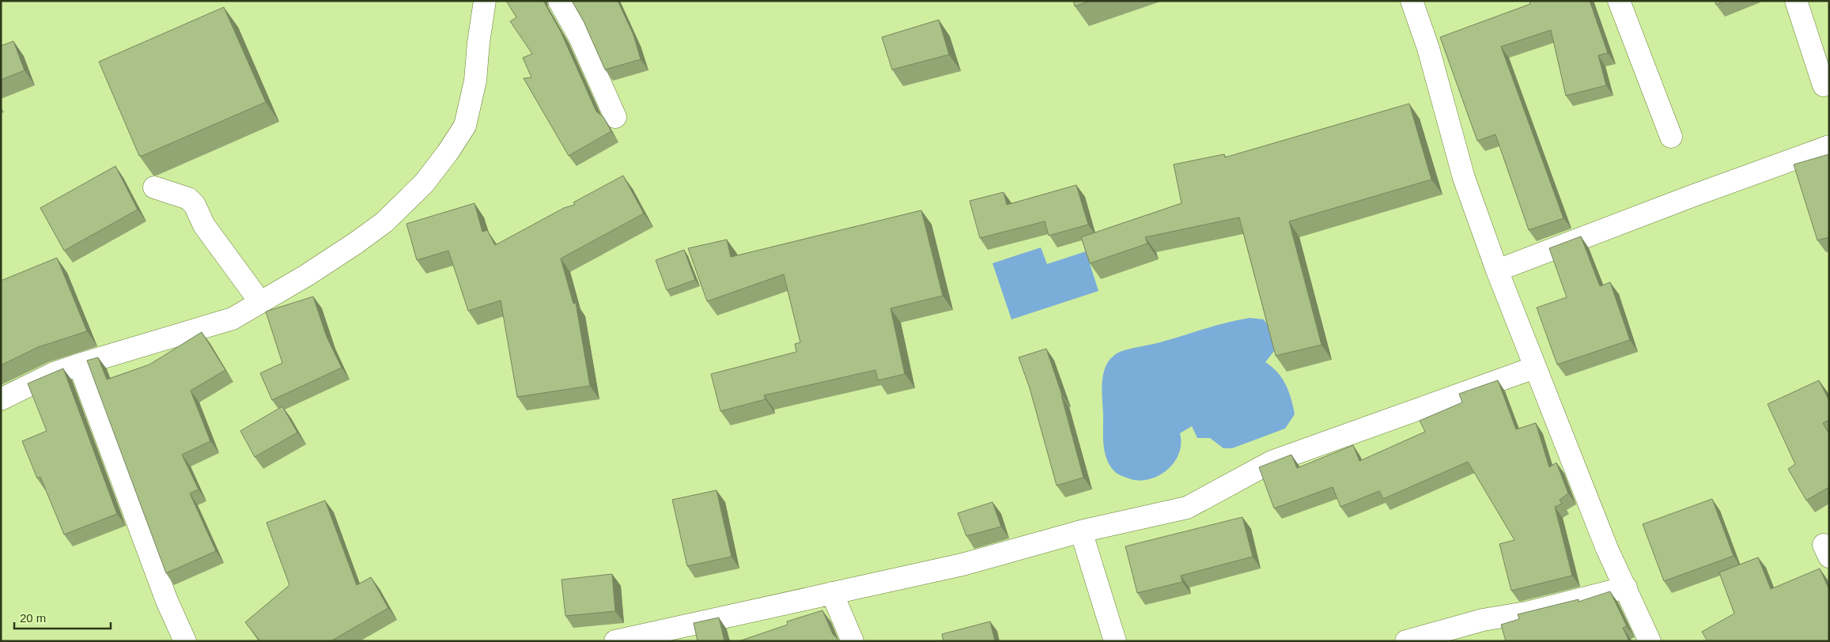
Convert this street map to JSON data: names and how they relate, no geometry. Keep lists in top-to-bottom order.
{
  "scale_bar": "20 m"
}
